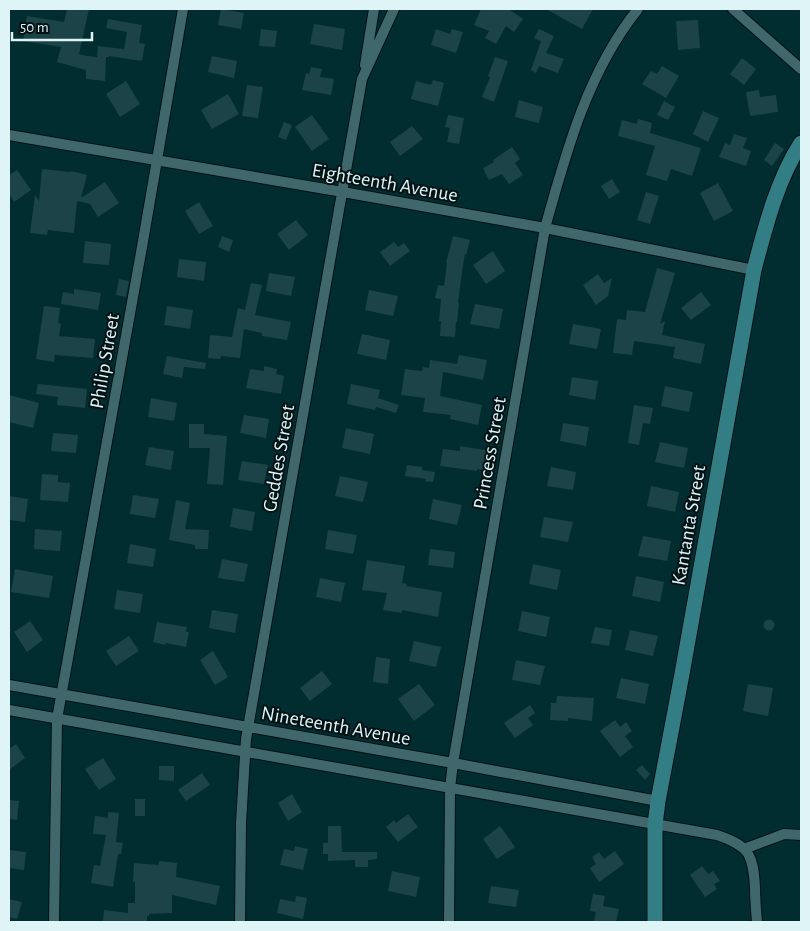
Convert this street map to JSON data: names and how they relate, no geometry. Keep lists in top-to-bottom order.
{
  "streets": {
    "street": [
      "Eighteenth Avenue",
      "Philip Street",
      "Princess Street",
      "Geddes Street",
      "Kantanta Street",
      "Nineteenth Avenue"
    ]
  },
  "crossings": [
    ["Eighteenth Avenue", "Philip Street"],
    ["Eighteenth Avenue", "Princess Street"],
    ["Eighteenth Avenue", "Geddes Street"],
    ["Eighteenth Avenue", "Kantanta Street"],
    ["Philip Street", "Nineteenth Avenue"],
    ["Princess Street", "Nineteenth Avenue"],
    ["Geddes Street", "Nineteenth Avenue"],
    ["Kantanta Street", "Nineteenth Avenue"]
  ],
  "scale_bar": "50 m"
}
